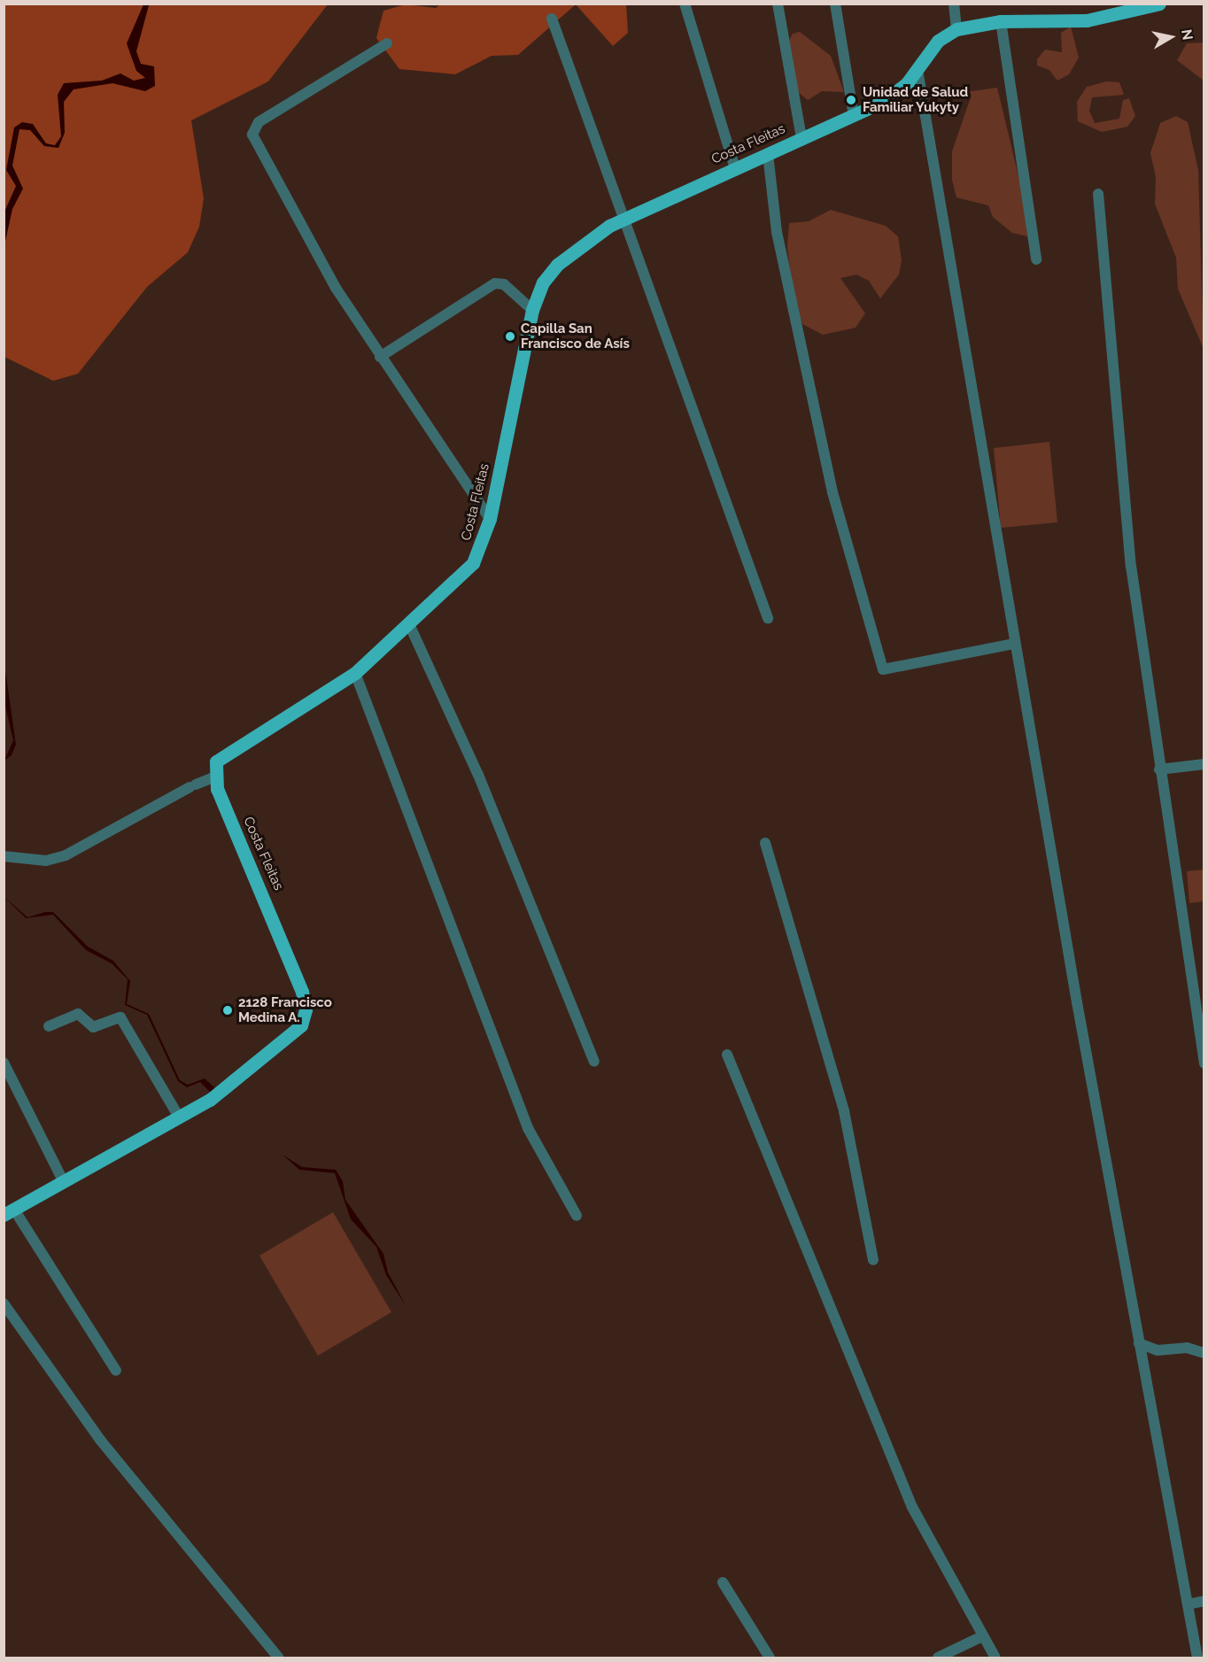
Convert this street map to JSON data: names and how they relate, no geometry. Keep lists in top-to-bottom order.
{
  "streets": {
    "main road": ["Costa Fleitas"]
  },
  "places": ["Unidad de Salud Familiar Yukyty", "Capilla San Francisco de Asís", "2128 Francisco Medina A."],
  "north": "right"
}
